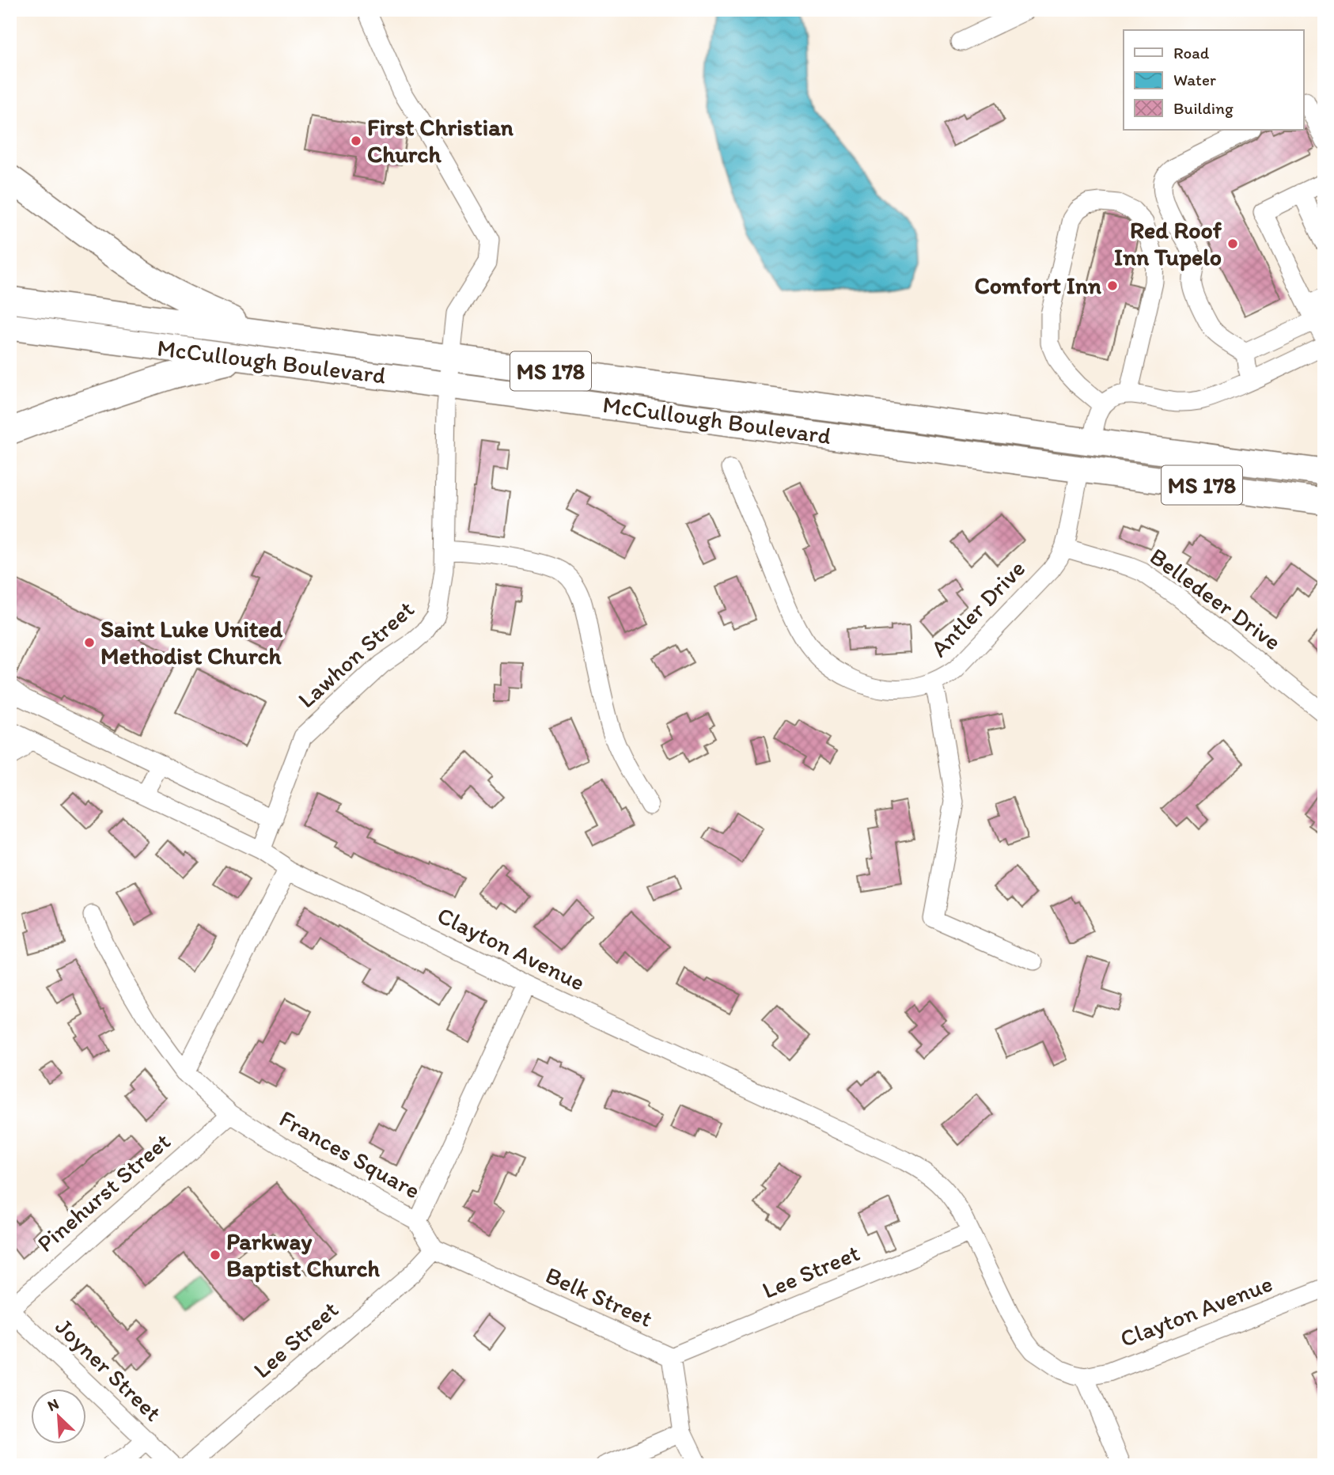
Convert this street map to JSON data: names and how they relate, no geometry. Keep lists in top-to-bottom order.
{
  "streets": {
    "highway": ["McCullough Boulevard", "MS 178"],
    "street": [
      "Belledeer Drive",
      "Antler Drive",
      "Lawhon Street",
      "Clayton Avenue",
      "Frances Square",
      "Pinehurst Street",
      "Lee Street",
      "Belk Street",
      "Joyner Street"
    ]
  },
  "crossings": [
    ["McCullough Boulevard", "Antler Drive"],
    ["McCullough Boulevard", "Lawhon Street"],
    ["Belledeer Drive", "Antler Drive"],
    ["Lawhon Street", "Clayton Avenue"],
    ["Clayton Avenue", "Frances Square"],
    ["Clayton Avenue", "Lee Street"],
    ["Frances Square", "Pinehurst Street"],
    ["Pinehurst Street", "Joyner Street"],
    ["Lee Street", "Belk Street"]
  ],
  "places": [
    "First Christian Church",
    "Red Roof Inn Tupelo",
    "Comfort Inn",
    "Saint Luke United Methodist Church",
    "Parkway Baptist Church"
  ],
  "legend": ["Road", "Water", "Building"],
  "north": "top left"
}
